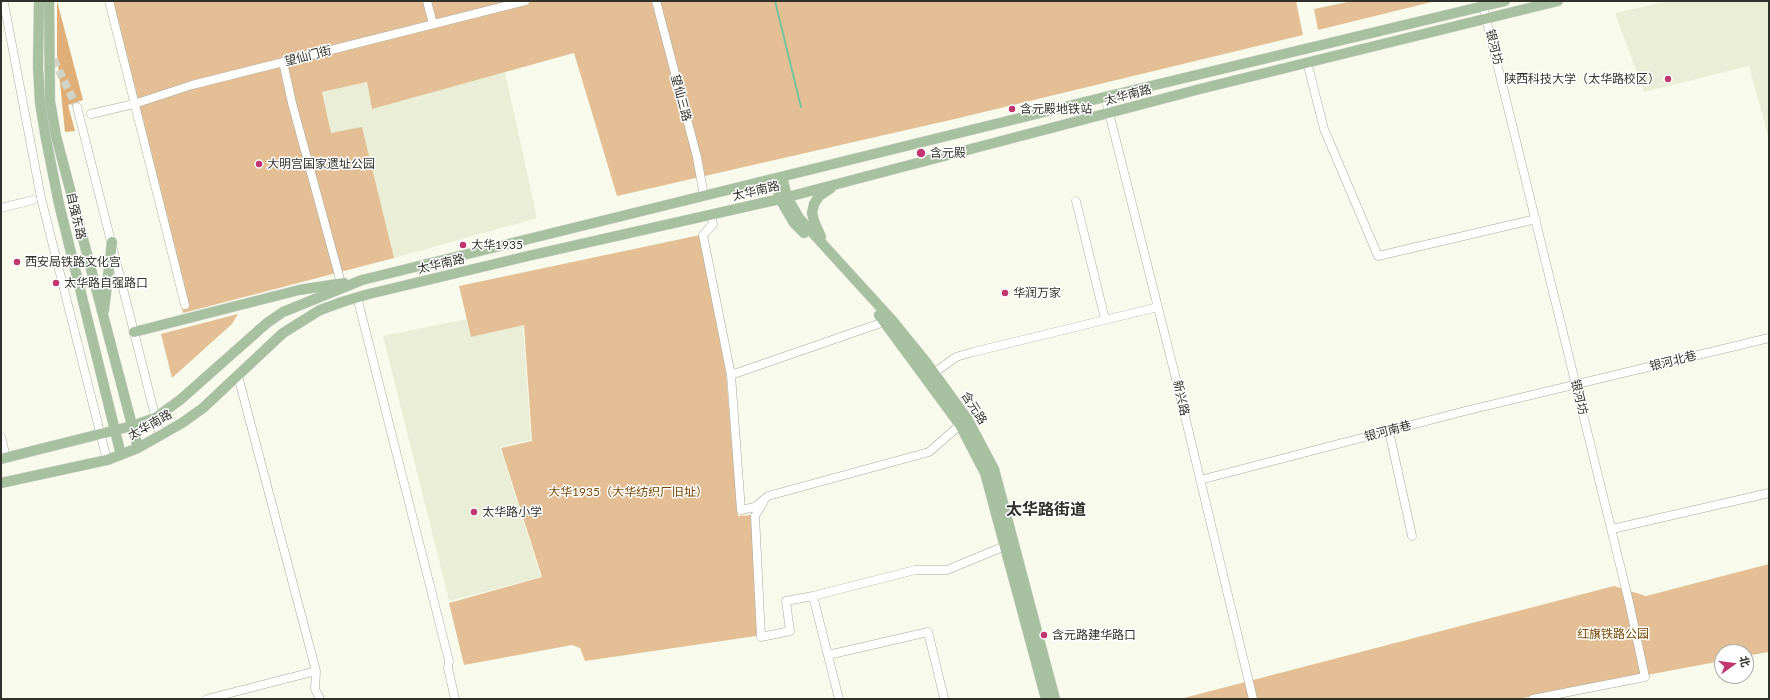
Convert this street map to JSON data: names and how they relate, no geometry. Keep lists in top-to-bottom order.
{
  "streets": {
    "main road": ["太华南路", "自强东路", "含元路"],
    "street": [
      "银河坊",
      "望仙门街",
      "望仙三路",
      "银河北巷",
      "新兴路",
      "银河南巷"
    ]
  },
  "crossings": [
    ["银河坊", "太华南路"],
    ["银河坊", "银河北巷"],
    ["银河坊", "银河南巷"],
    ["太华南路", "望仙三路"],
    ["太华南路", "自强东路"],
    ["太华南路", "新兴路"],
    ["太华南路", "含元路"],
    ["银河北巷", "银河南巷"],
    ["新兴路", "银河南巷"]
  ],
  "districts": ["太华路街道"],
  "parks": ["大华1935（大华纺织厂旧址）", "红旗铁路公园"],
  "places": [
    "陕西科技大学（太华路校区）",
    "含元殿地铁站",
    "含元殿",
    "大明宫国家遗址公园",
    "大华1935",
    "西安局铁路文化宫",
    "太华路自强路口",
    "华润万家",
    "太华路小学",
    "含元路建华路口"
  ],
  "north": "right"
}
